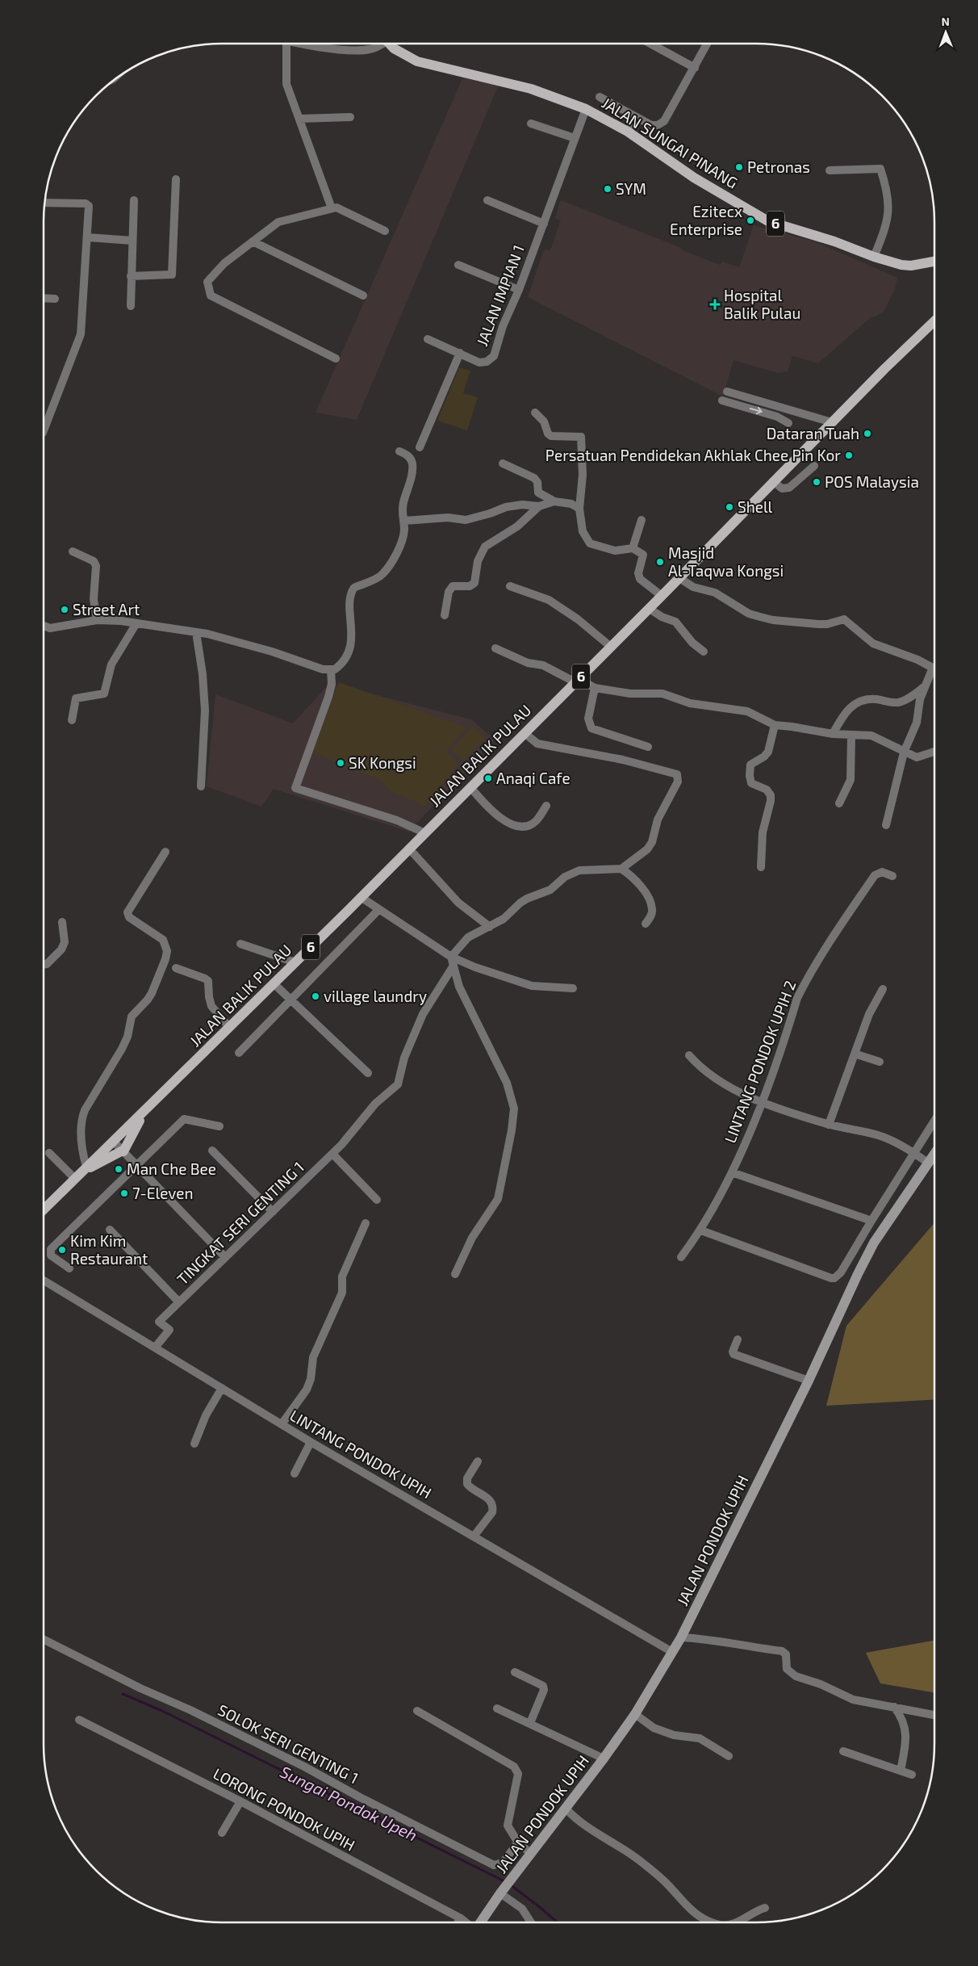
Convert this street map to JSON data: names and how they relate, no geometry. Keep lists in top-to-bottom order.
{
  "streets": {
    "main road": [
      "JALAN SUNGAI PINANG",
      "6",
      "JALAN BALIK PULAU",
      "JALAN PONDOK UPIH"
    ],
    "street": [
      "JALAN IMPIAN 1",
      "LINTANG PONDOK UPIH 2",
      "TINGKAT SERI GENTING 1",
      "LINTANG PONDOK UPIH",
      "SOLOK SERI GENTING 1",
      "LORONG PONDOK UPIH"
    ]
  },
  "crossings": [
    ["JALAN SUNGAI PINANG", "JALAN IMPIAN 1"],
    ["TINGKAT SERI GENTING 1", "LINTANG PONDOK UPIH"],
    ["LINTANG PONDOK UPIH", "JALAN PONDOK UPIH"]
  ],
  "water": ["Sungai Pondok Upeh"],
  "places": {
    "other": [
      "Petronas",
      "SYM",
      "Ezitecx Enterprise",
      "Dataran Tuah",
      "Persatuan Pendidekan Akhlak Chee Pin Kor",
      "POS Malaysia",
      "Shell",
      "Masjid Al-Taqwa Kongsi",
      "Street Art",
      "SK Kongsi",
      "Anaqi Cafe",
      "village laundry",
      "Man Che Bee",
      "7-Eleven",
      "Kim Kim Restaurant"
    ],
    "health": ["Hospital Balik Pulau"]
  },
  "north": "top"
}
